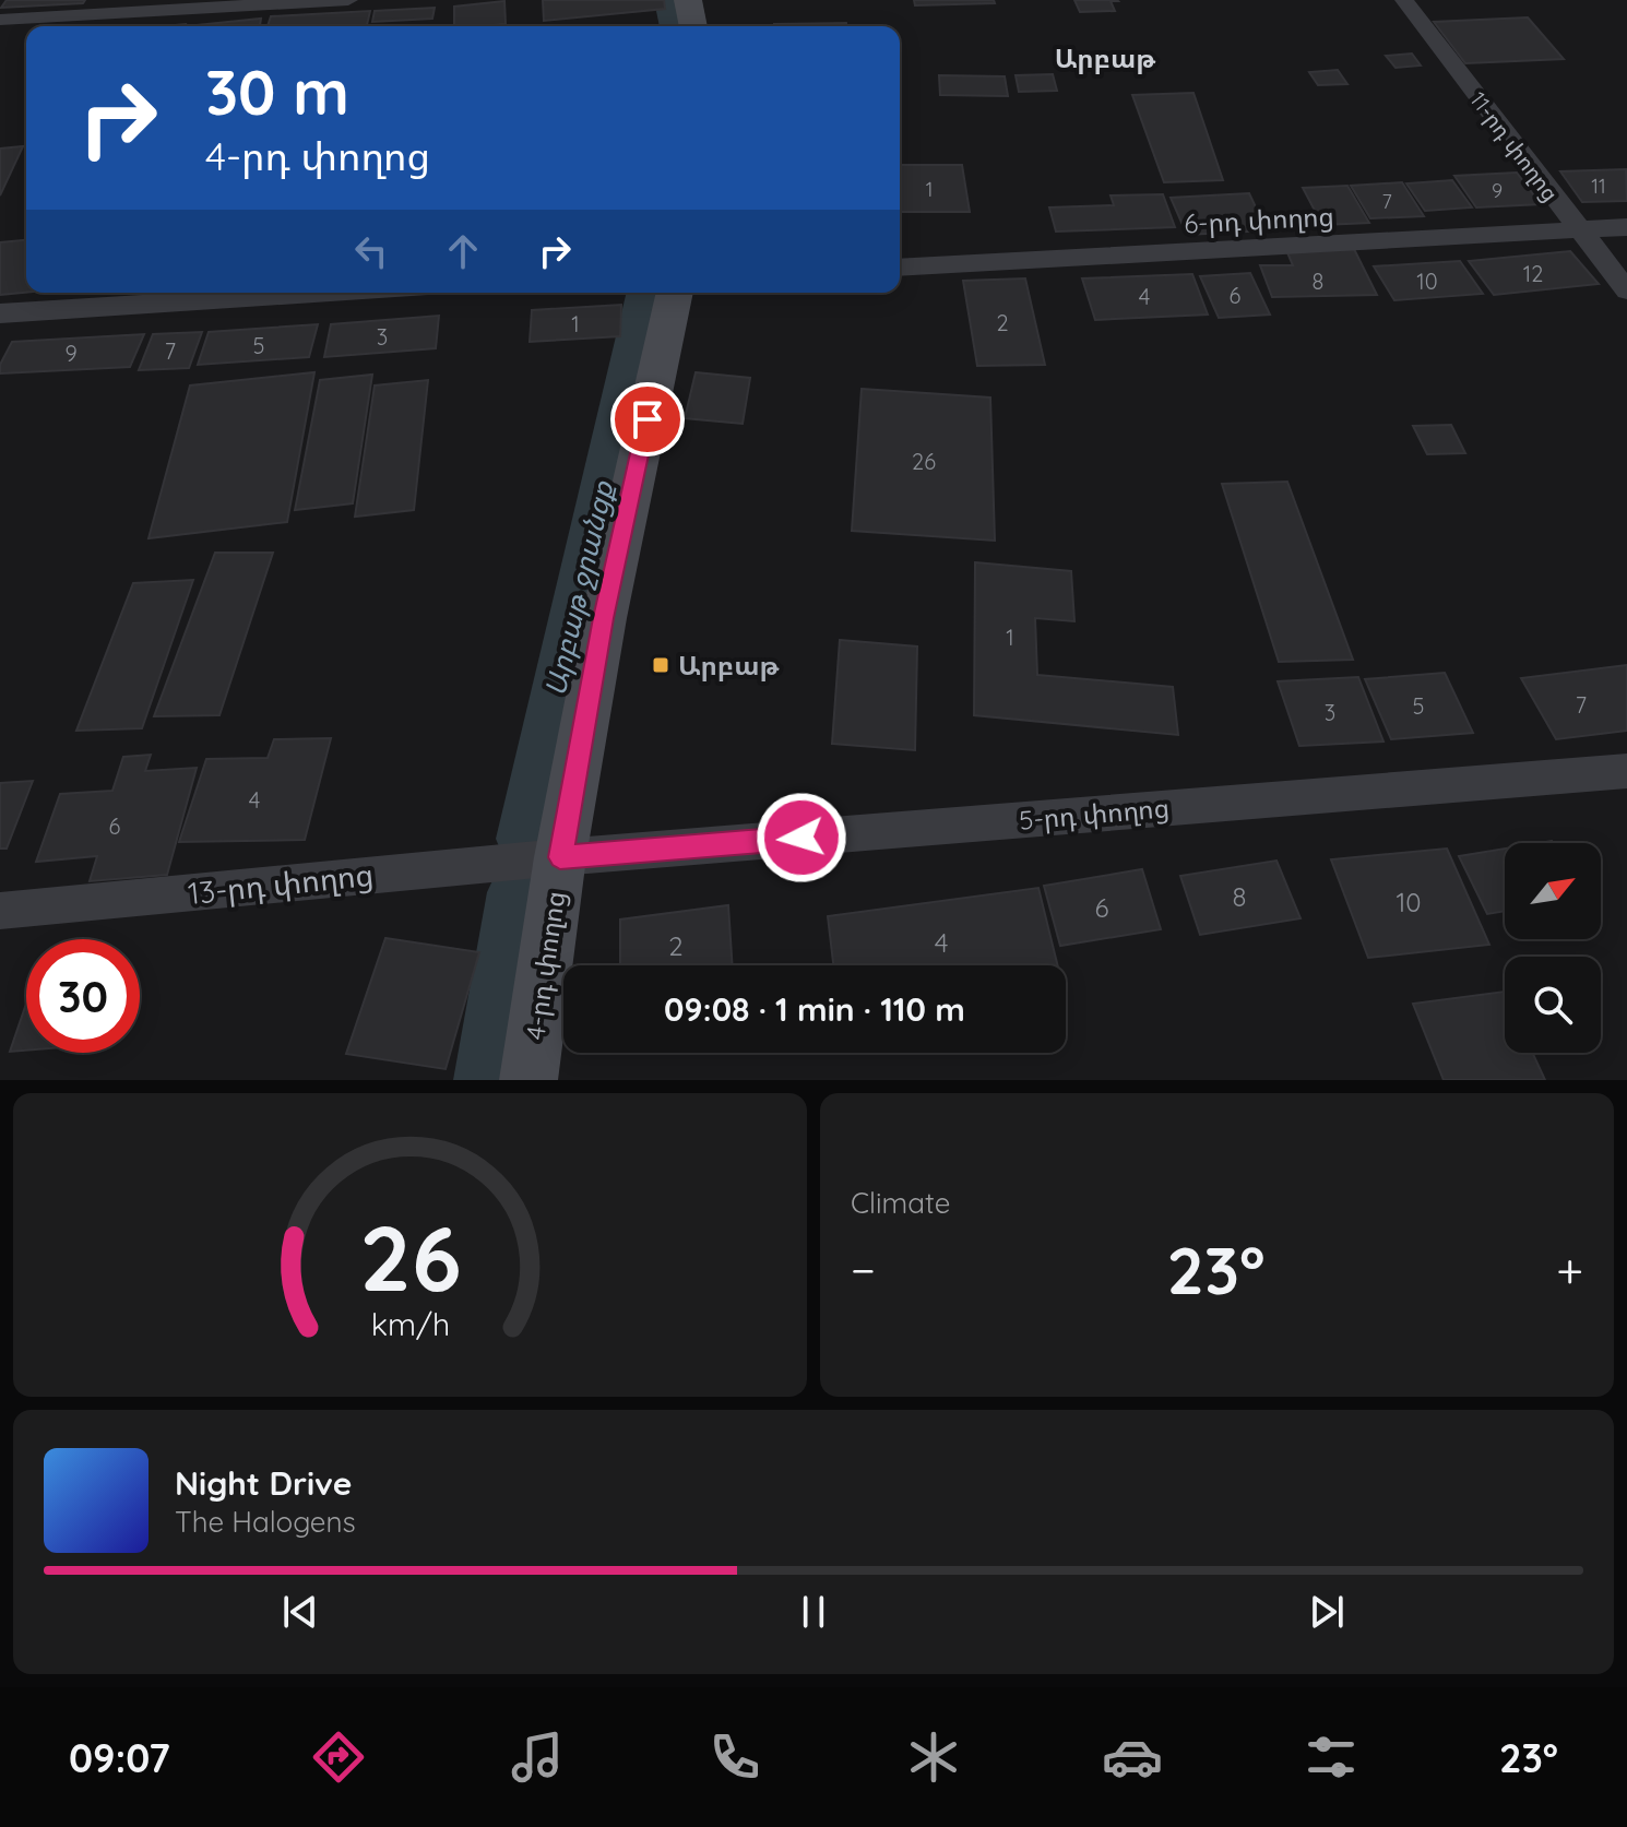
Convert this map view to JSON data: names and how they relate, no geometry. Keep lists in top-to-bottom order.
{
  "streets": {
    "main road": ["4-րդ փողոց"],
    "street": [
      "11-րդ փողոց",
      "6-րդ փողոց",
      "5-րդ փողոց",
      "13-րդ փողոց"
    ]
  },
  "crossings": [
    ["11-րդ փողոց", "6-րդ փողոց"],
    ["5-րդ փողոց", "13-րդ փողոց"],
    ["5-րդ փողոց", "4-րդ փողոց"],
    ["13-րդ փողոց", "4-րդ փողոց"]
  ],
  "districts": ["Արբաթ"],
  "water": ["Արբաթ ջրանցք"],
  "places": {
    "transit": ["Արբաթ"]
  },
  "house_numbers": [
    "11",
    "1",
    "9",
    "7",
    "12",
    "8",
    "10",
    "6",
    "4",
    "2",
    "1",
    "3",
    "5",
    "7",
    "9",
    "26",
    "1",
    "7",
    "5",
    "3",
    "4",
    "6",
    "8",
    "10",
    "6",
    "4",
    "2"
  ],
  "north": "top right",
  "page": {
    "turn": ["30 m", "4-րդ փողոց"],
    "limit": "30",
    "trip": "09:08 · 1 min · 110 m",
    "tile": "Climate",
    "heat": ["−", "23°", "+"],
    "song": ["Night Drive", "The Halogens"],
    "tabs": ["09:07", "23°"],
    "gauge": ["26", "km/h"]
  }
}
